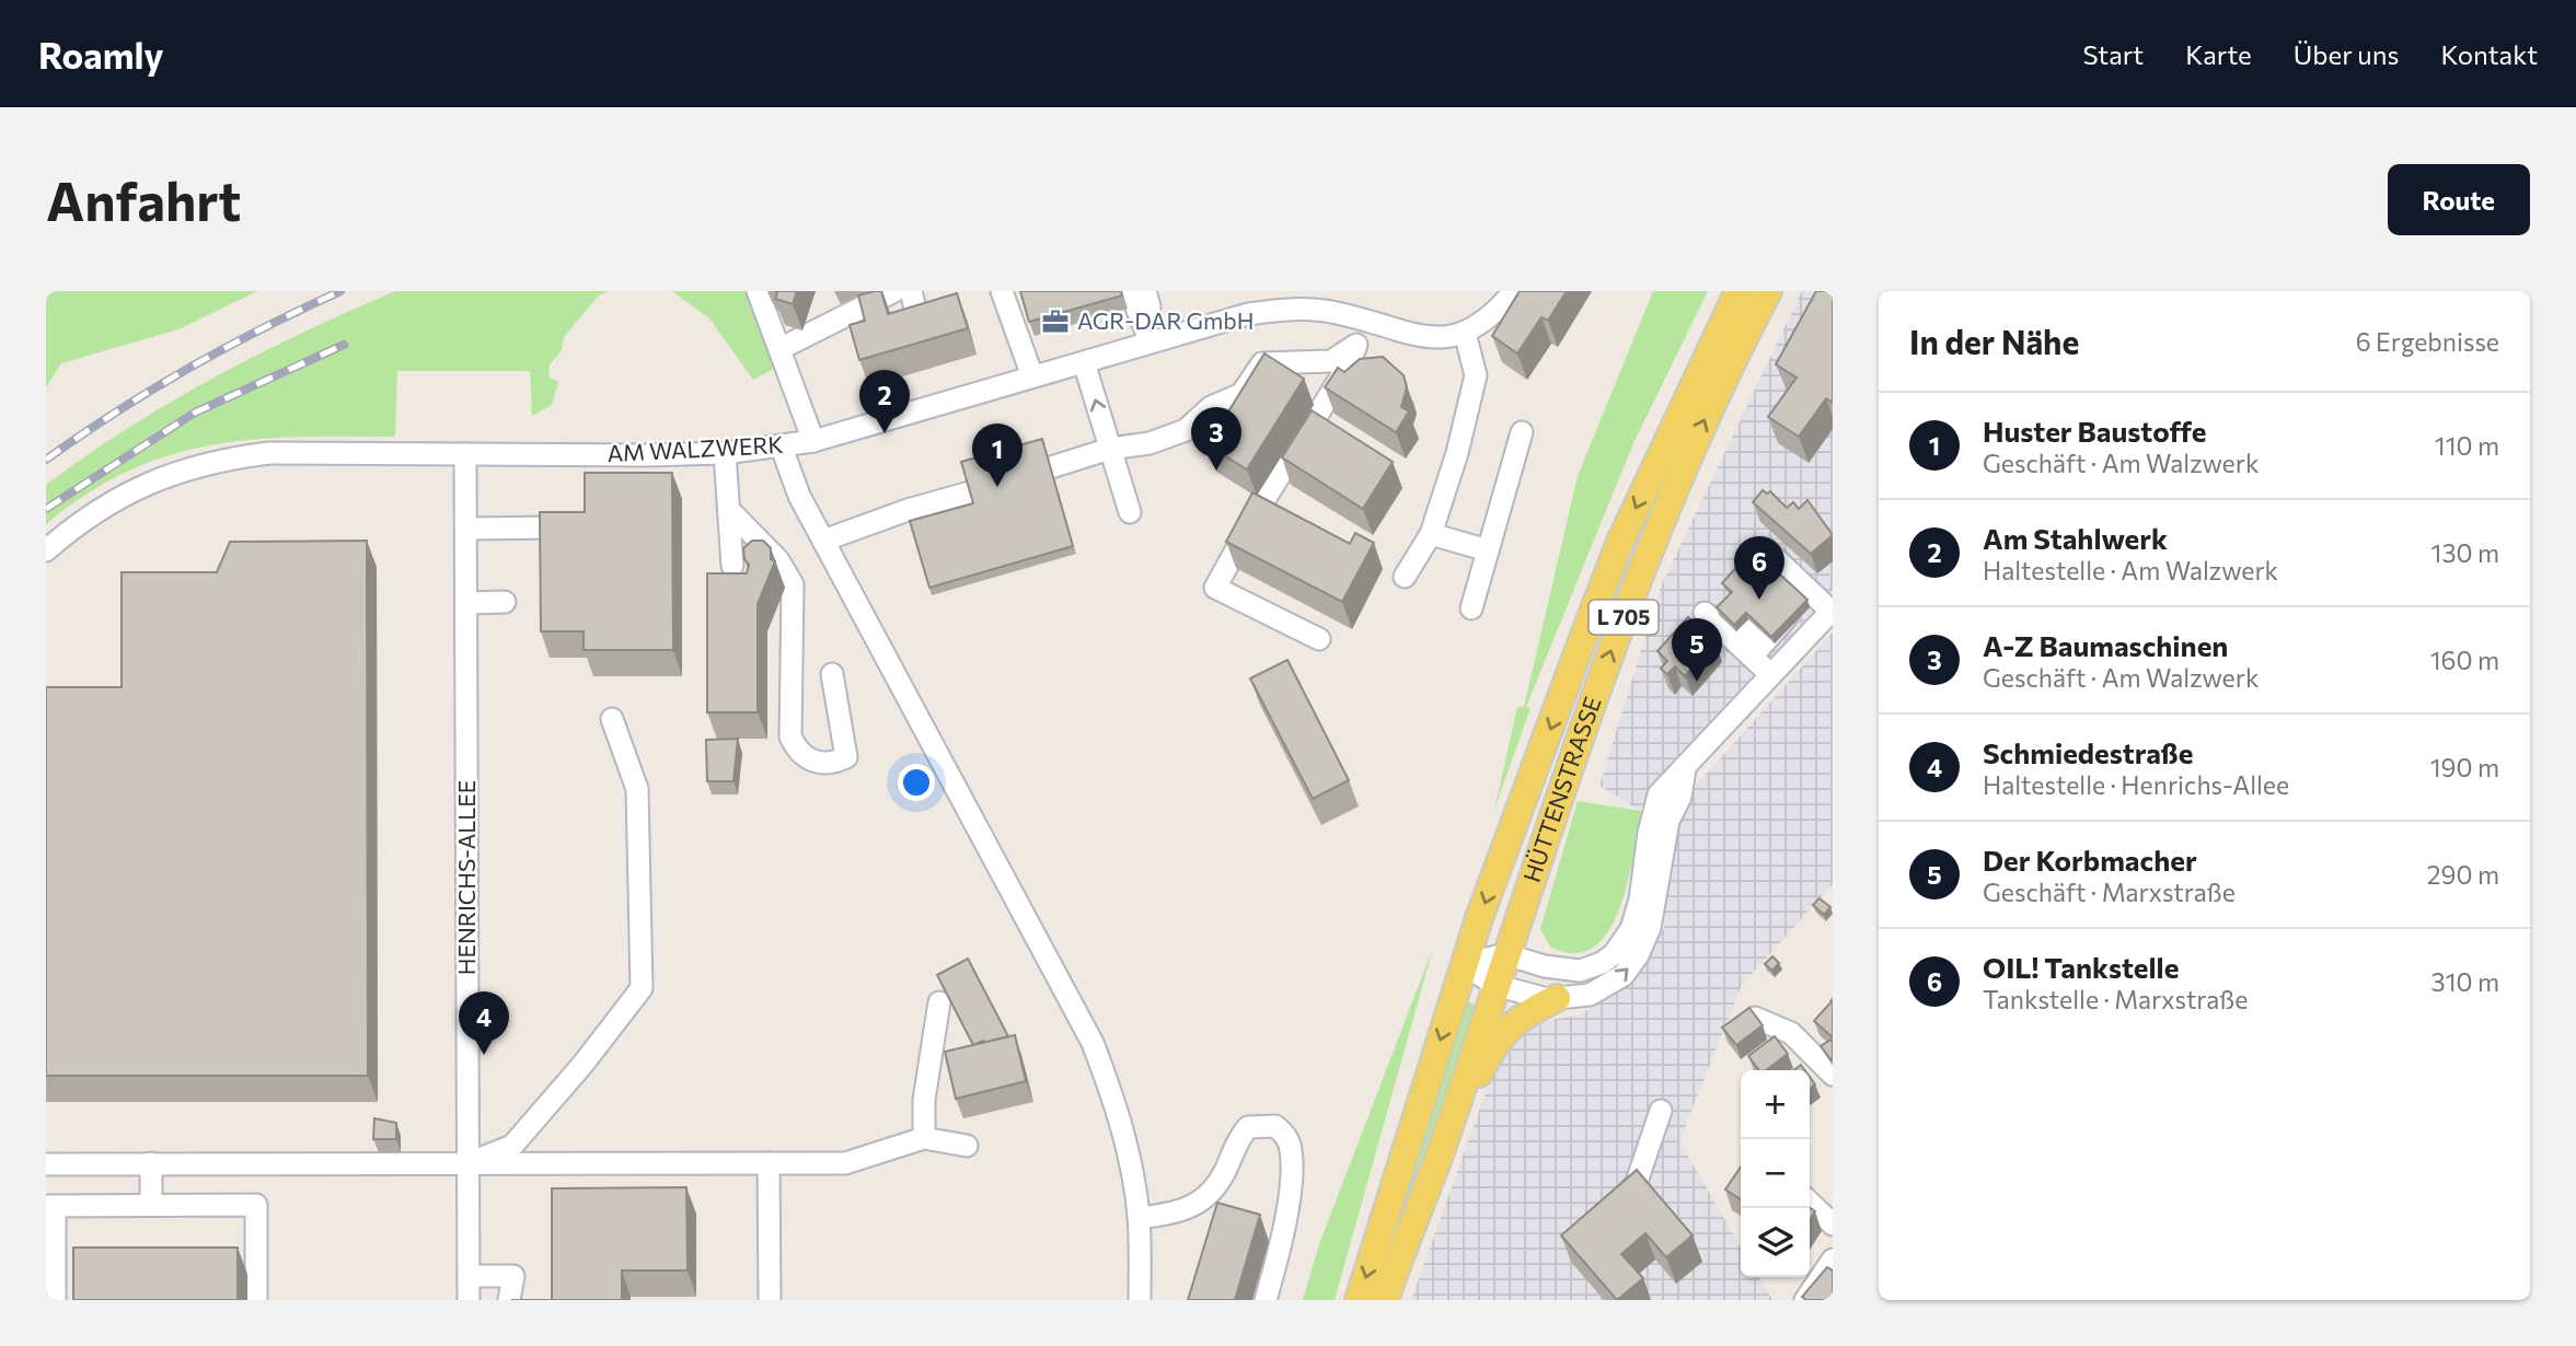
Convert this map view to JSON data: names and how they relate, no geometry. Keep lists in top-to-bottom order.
{
  "streets": {
    "main road": ["L 705", "HÜTTENSTRASSE"],
    "street": ["AM WALZWERK", "HENRICHS-ALLEE"]
  },
  "crossings": [
    ["AM WALZWERK", "HENRICHS-ALLEE"],
    ["L 705", "HÜTTENSTRASSE"]
  ],
  "places": {
    "office": ["AGR-DAR GmbH"]
  },
  "page": {
    "header": "Roamly",
    "nav": [
      "Start",
      "Karte",
      "Über uns",
      "Kontakt"
    ],
    "buttons": "Route",
    "title": "Anfahrt",
    "heading": ["In der Nähe", "6 Ergebnisse"],
    "pins": [
      "2",
      "3",
      "1",
      "6",
      "5",
      "4"
    ],
    "list": [
      {
        "mark": "1",
        "name": "Huster Baustoffe",
        "note": "Geschäft · Am Walzwerk",
        "value": "110 m"
      },
      {
        "mark": "2",
        "name": "Am Stahlwerk",
        "note": "Haltestelle · Am Walzwerk",
        "value": "130 m"
      },
      {
        "mark": "3",
        "name": "A-Z Baumaschinen",
        "note": "Geschäft · Am Walzwerk",
        "value": "160 m"
      },
      {
        "mark": "4",
        "name": "Schmiedestraße",
        "note": "Haltestelle · Henrichs-Allee",
        "value": "190 m"
      },
      {
        "mark": "5",
        "name": "Der Korbmacher",
        "note": "Geschäft · Marxstraße",
        "value": "290 m"
      },
      {
        "mark": "6",
        "name": "OIL! Tankstelle",
        "note": "Tankstelle · Marxstraße",
        "value": "310 m"
      }
    ],
    "map_buttons": ["+", "−"]
  }
}
